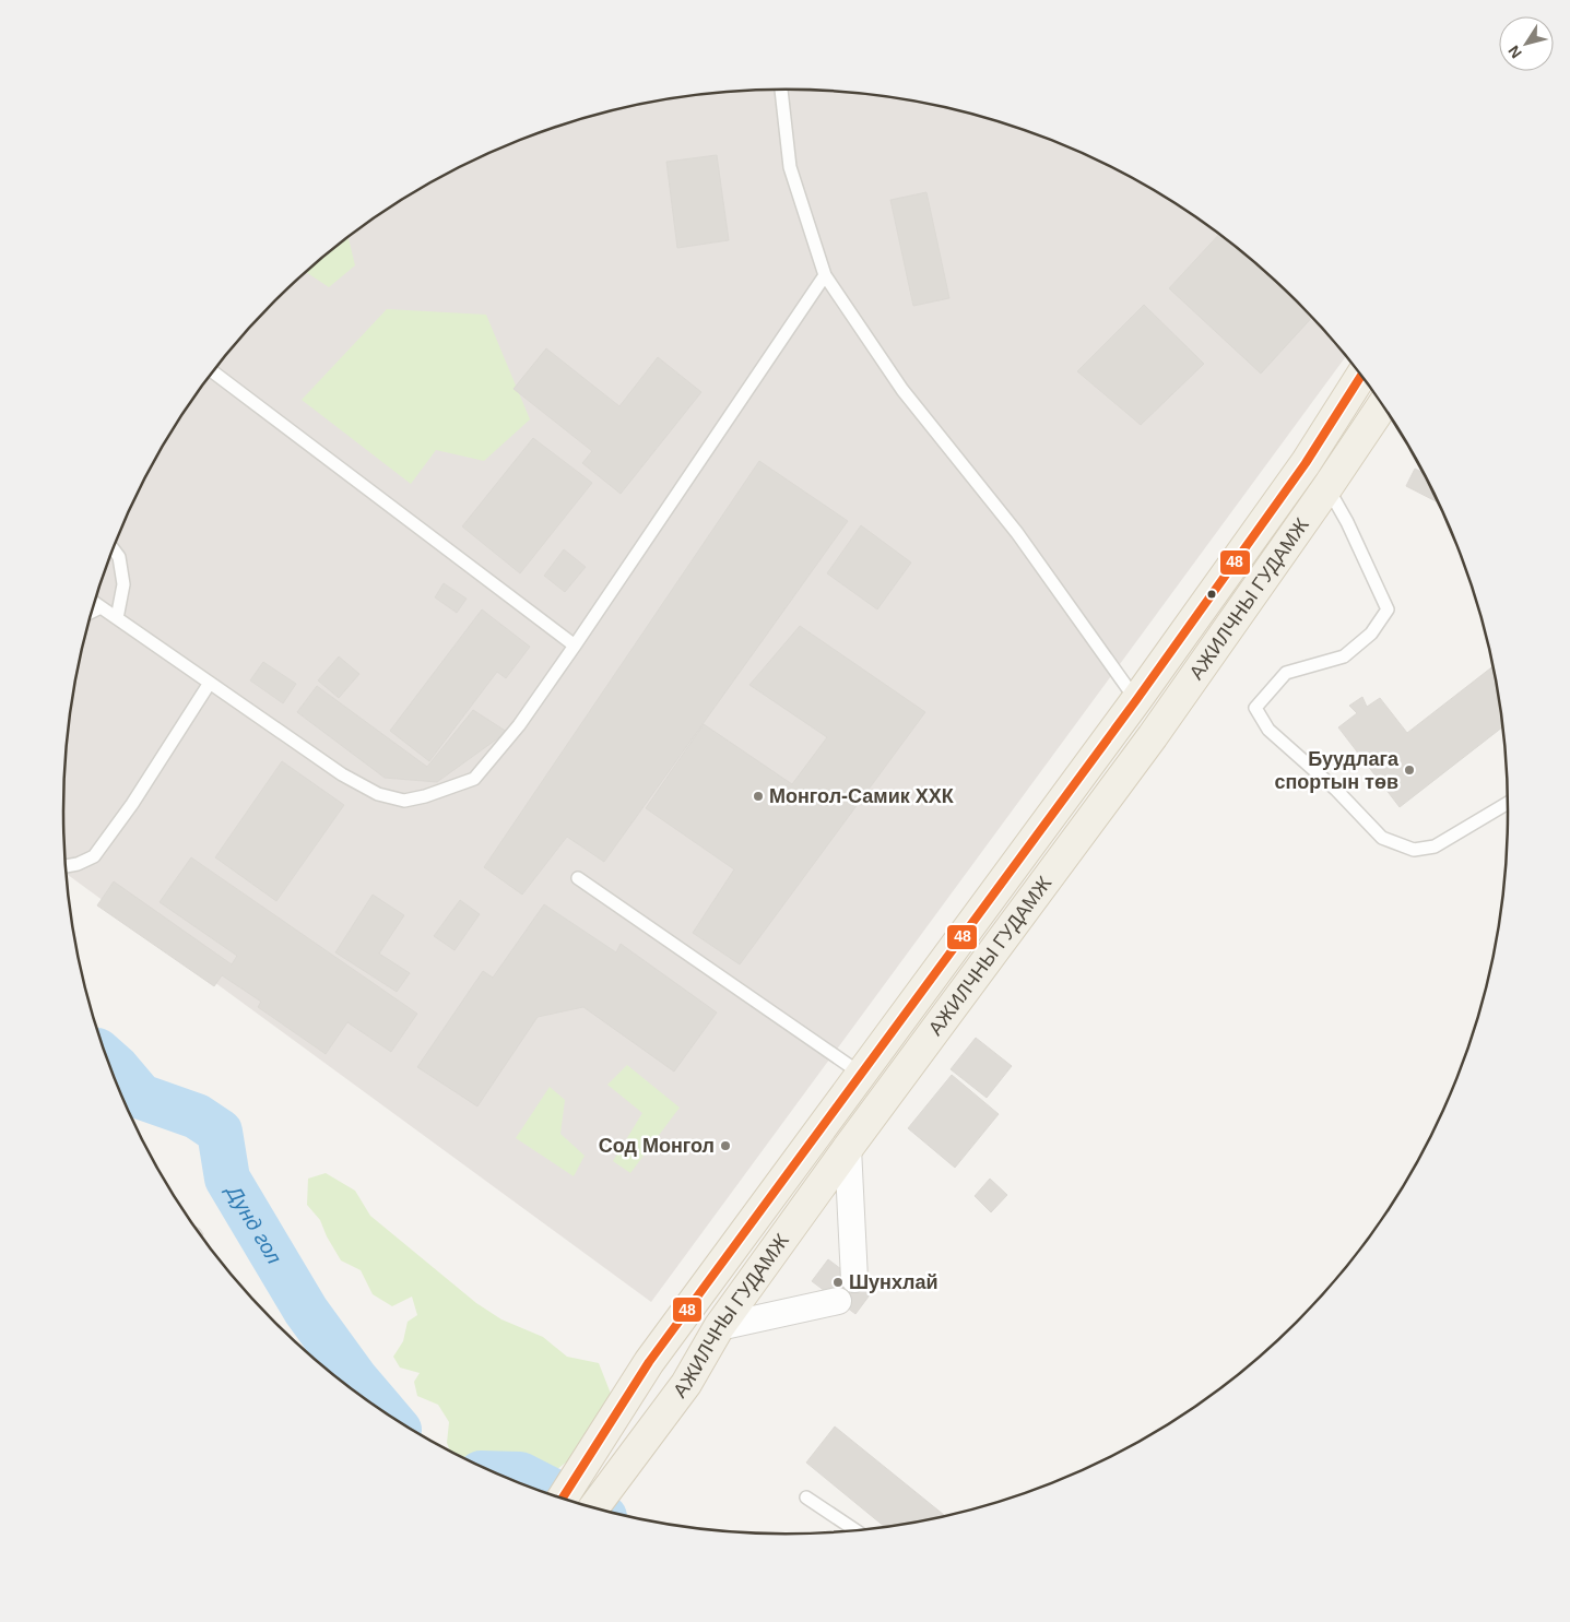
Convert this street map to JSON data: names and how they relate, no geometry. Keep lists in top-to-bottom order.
{
  "streets": {
    "main road": ["АЖИЛЧНЫ ГУДАМЖ"]
  },
  "water": ["Дунд гол"],
  "places": [
    "Буудлага спортын төв",
    "Монгол-Самик ХХК",
    "Сод Монгол",
    "Шунхлай"
  ],
  "lines": ["transit line 48"],
  "north": "bottom left"
}
